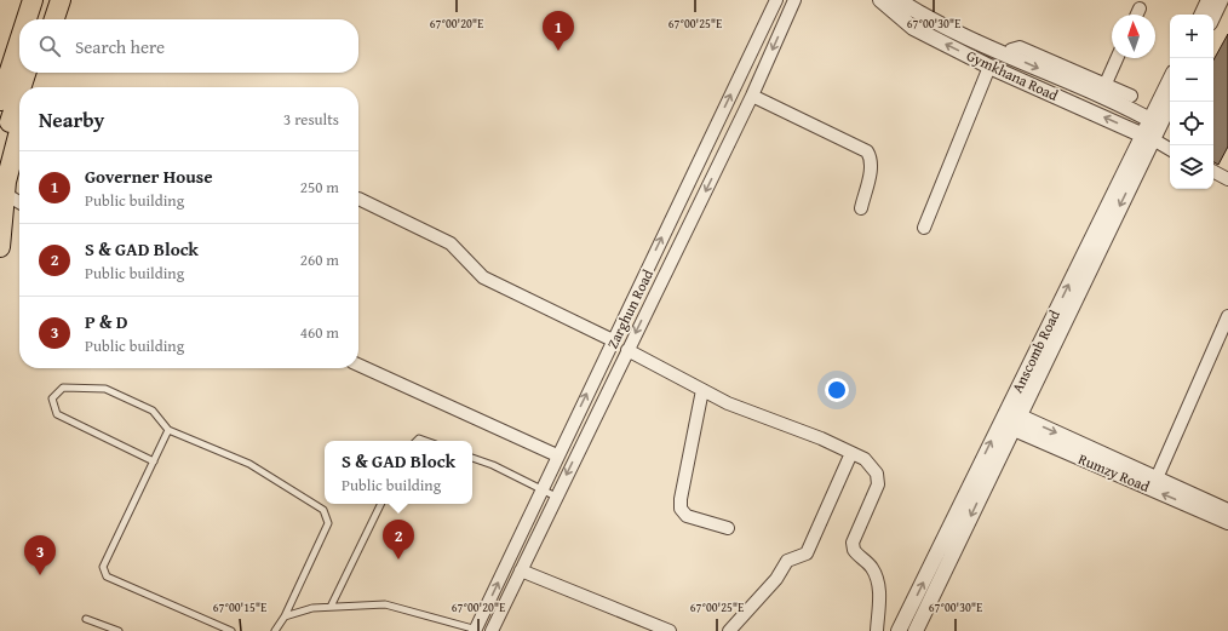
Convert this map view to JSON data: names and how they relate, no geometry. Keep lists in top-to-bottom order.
{
  "streets": {
    "street": [
      "Gymkhana Road",
      "Zarghun Road",
      "Anscomb Road",
      "Rumzy Road"
    ]
  },
  "crossings": [
    ["Gymkhana Road", "Anscomb Road"],
    ["Anscomb Road", "Rumzy Road"]
  ],
  "north": "top",
  "page": {
    "pins": ["1", "2", "3"],
    "map_buttons": ["+", "−"],
    "search": "Search here",
    "heading": ["Nearby", "3 results"],
    "list": [
      {
        "mark": "1",
        "name": "Governer House",
        "note": "Public building",
        "value": "250 m"
      },
      {
        "mark": "2",
        "name": "S & GAD Block",
        "note": "Public building",
        "value": "260 m"
      },
      {
        "mark": "3",
        "name": "P & D",
        "note": "Public building",
        "value": "460 m"
      }
    ],
    "popup": ["S & GAD Block", "Public building"]
  },
  "coordinates": [
    "67°00'20\"E",
    "67°00'25\"E",
    "67°00'30\"E",
    "67°00'15\"E"
  ]
}
